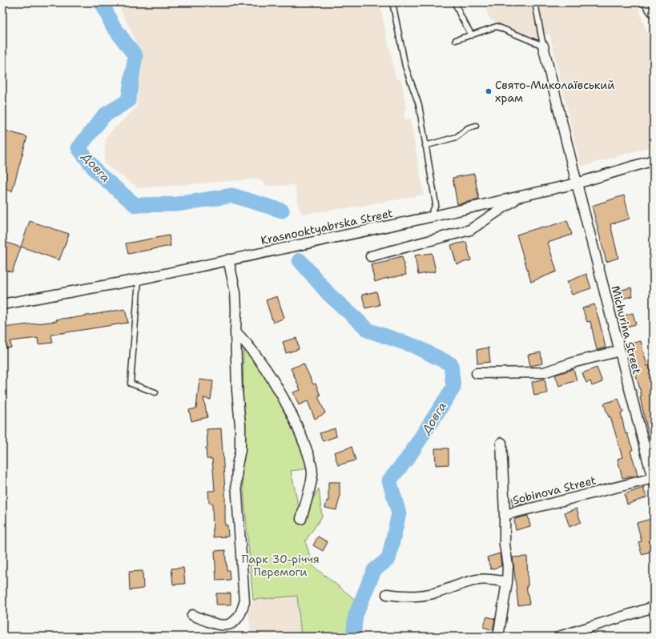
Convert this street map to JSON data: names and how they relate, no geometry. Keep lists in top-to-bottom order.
{
  "streets": {
    "street": ["Krasnooktyabrska Street", "Michurina Street", "Sobinova Street"]
  },
  "crossings": [
    ["Krasnooktyabrska Street", "Michurina Street"],
    ["Michurina Street", "Sobinova Street"]
  ],
  "water": ["Довга"],
  "parks": ["Парк 30-річчя Перемоги"],
  "places": ["Свято-Миколаївський храм"]
}
